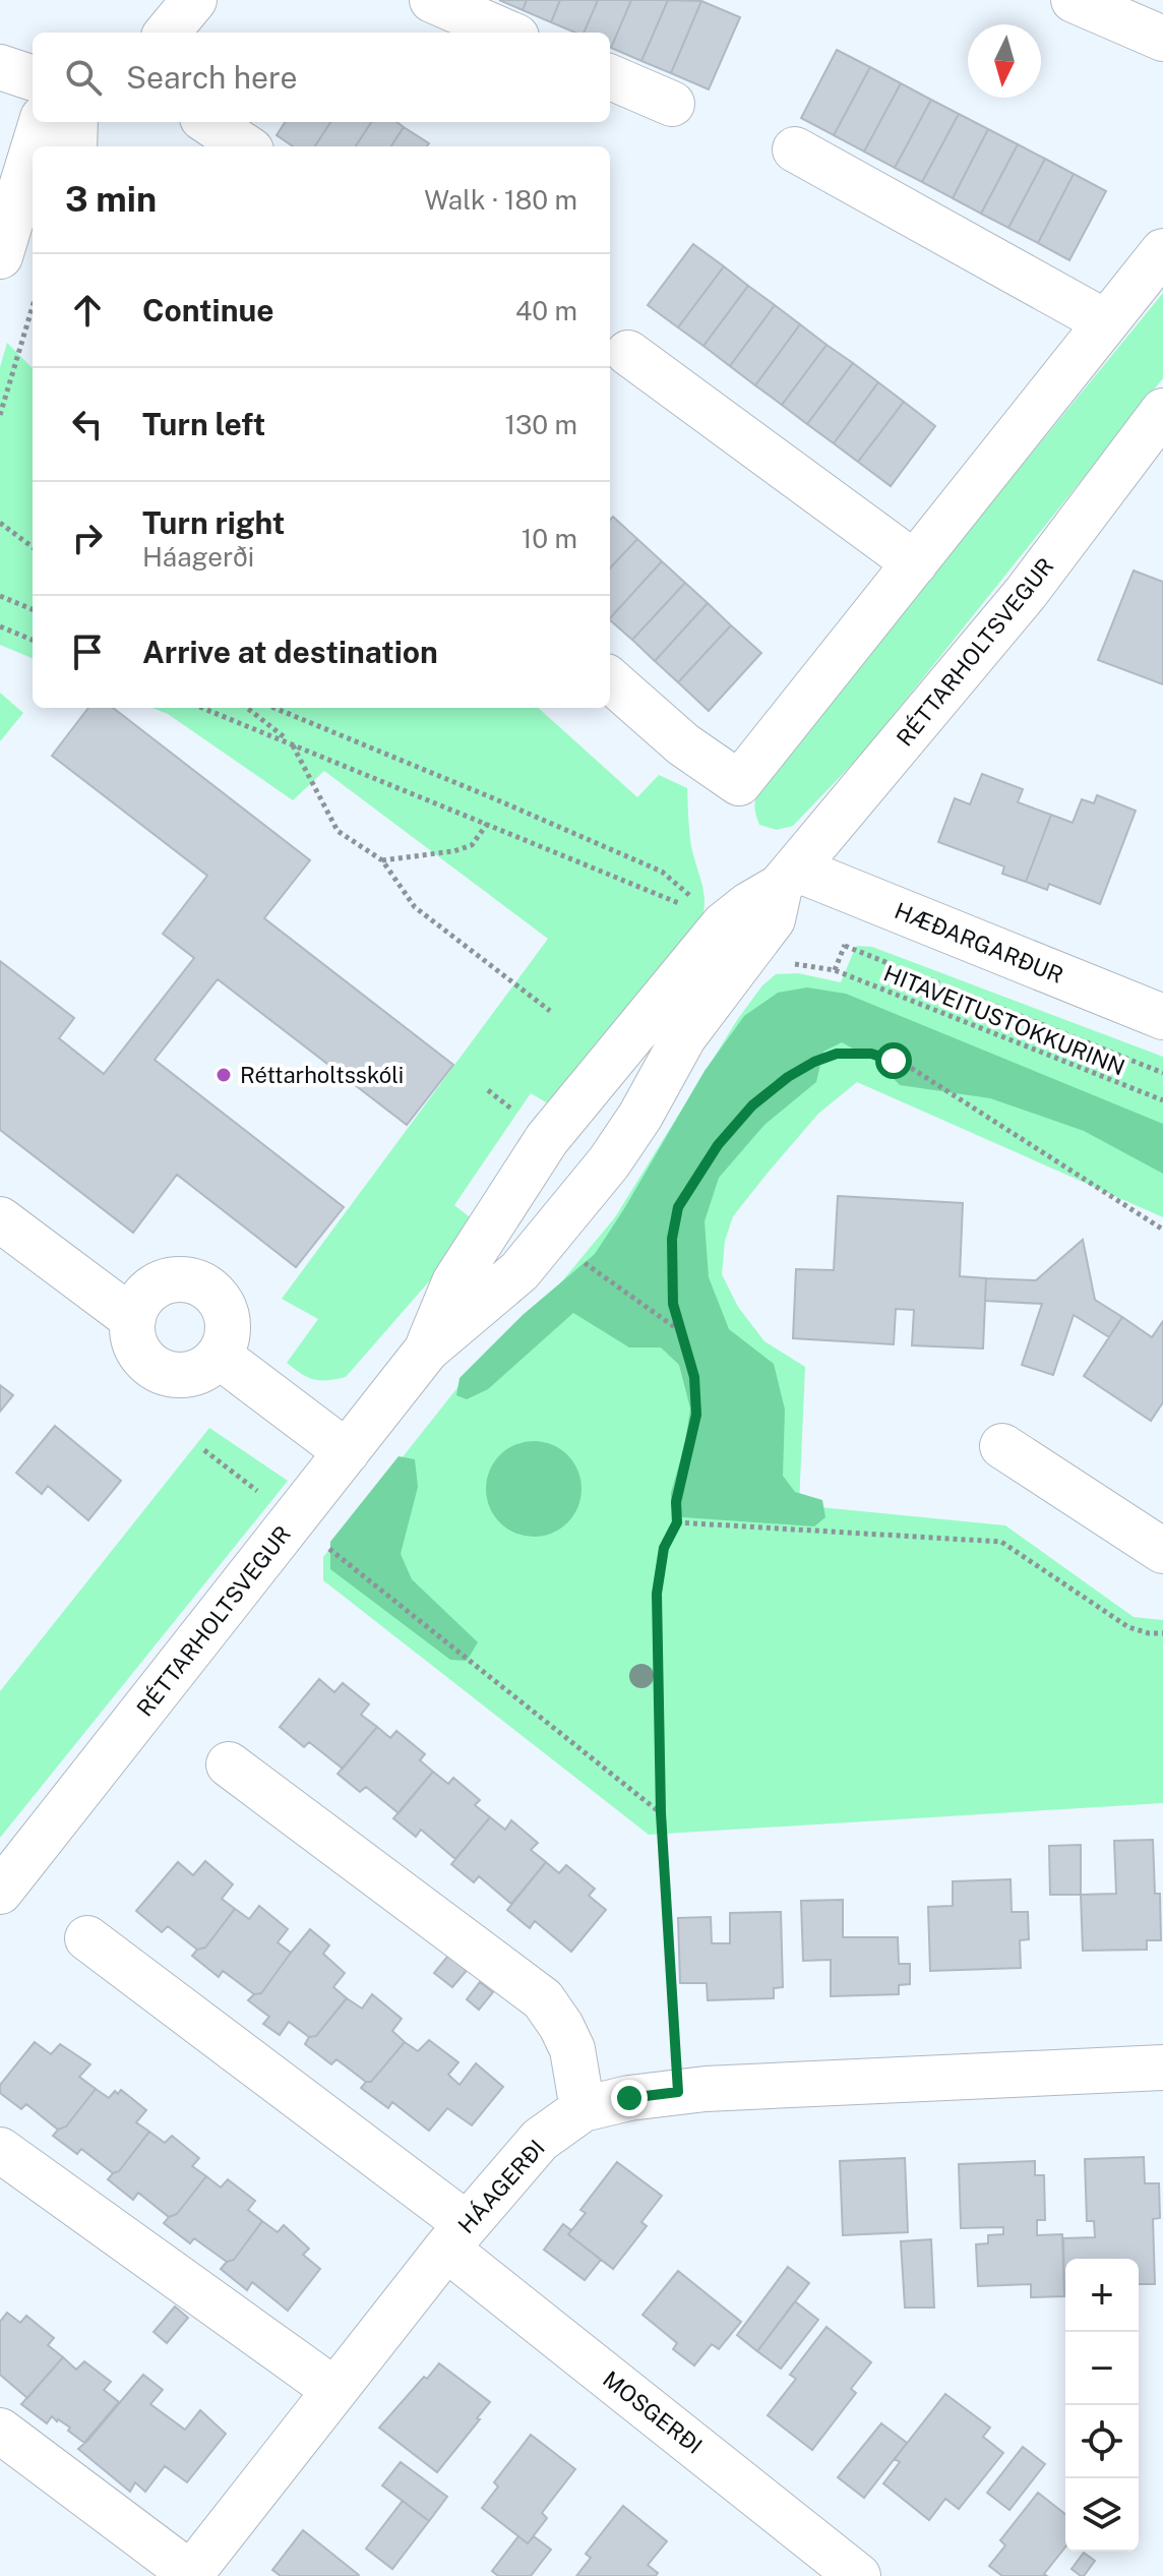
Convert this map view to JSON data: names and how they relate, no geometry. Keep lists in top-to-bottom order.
{
  "streets": {
    "street": [
      "RÉTTARHOLTSVEGUR",
      "HÆÐARGARÐUR",
      "HÁAGERÐI",
      "MOSGERÐI"
    ],
    "path": ["HITAVEITUSTOKKURINN"]
  },
  "crossings": [
    ["RÉTTARHOLTSVEGUR", "HÆÐARGARÐUR"],
    ["HÁAGERÐI", "MOSGERÐI"]
  ],
  "places": ["Réttarholtsskóli"],
  "north": "bottom",
  "page": {
    "search": "Search here",
    "heading": ["3 min", "Walk · 180 m"],
    "list": [
      ["Continue", "40 m"],
      ["Turn left", "130 m"],
      ["Turn right", "Háagerði", "10 m"],
      "Arrive at destination"
    ],
    "map_buttons": ["+", "−"]
  }
}
